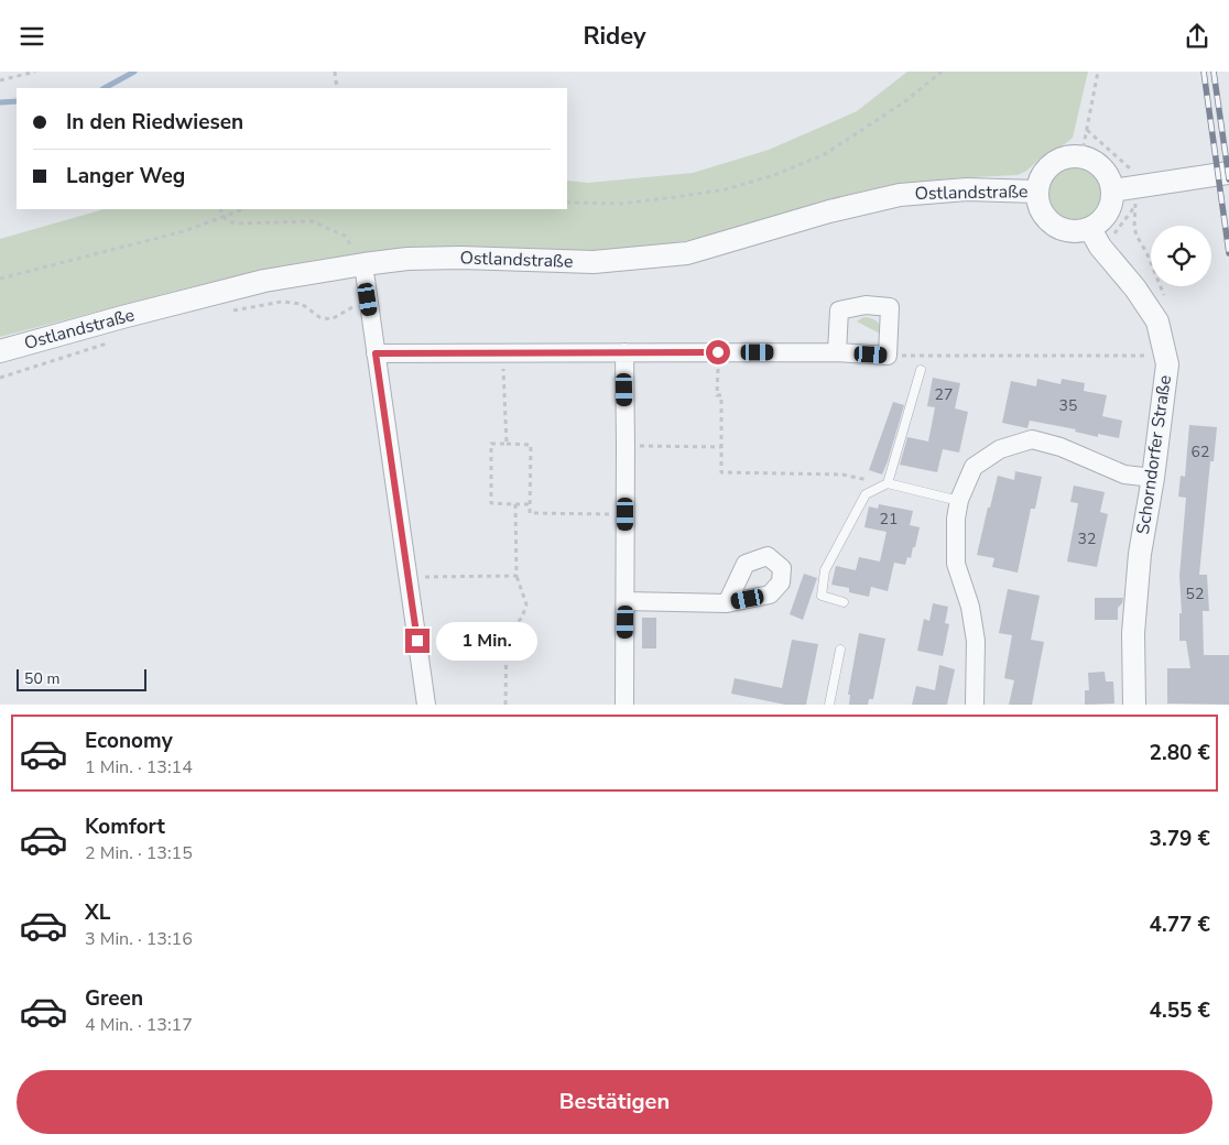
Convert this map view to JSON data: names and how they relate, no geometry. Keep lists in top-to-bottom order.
{
  "streets": {
    "street": ["Ostlandstraße", "Schorndorfer Straße"]
  },
  "crossings": [
    ["Ostlandstraße", "Schorndorfer Straße"]
  ],
  "house_numbers": [
    "27",
    "35",
    "62",
    "21",
    "32",
    "52"
  ],
  "scale_bar": "50 m",
  "page": {
    "header": "Ridey",
    "banner": ["In den Riedwiesen", "Langer Weg"],
    "bubble": "1 Min.",
    "scale": "50 m",
    "list": [
      {
        "name": "Economy",
        "note": "1 Min. · 13:14",
        "value": "2.80 €"
      },
      {
        "name": "Komfort",
        "note": "2 Min. · 13:15",
        "value": "3.79 €"
      },
      {
        "name": "XL",
        "note": "3 Min. · 13:16",
        "value": "4.77 €"
      },
      {
        "name": "Green",
        "note": "4 Min. · 13:17",
        "value": "4.55 €"
      }
    ],
    "buttons": "Bestätigen"
  }
}
